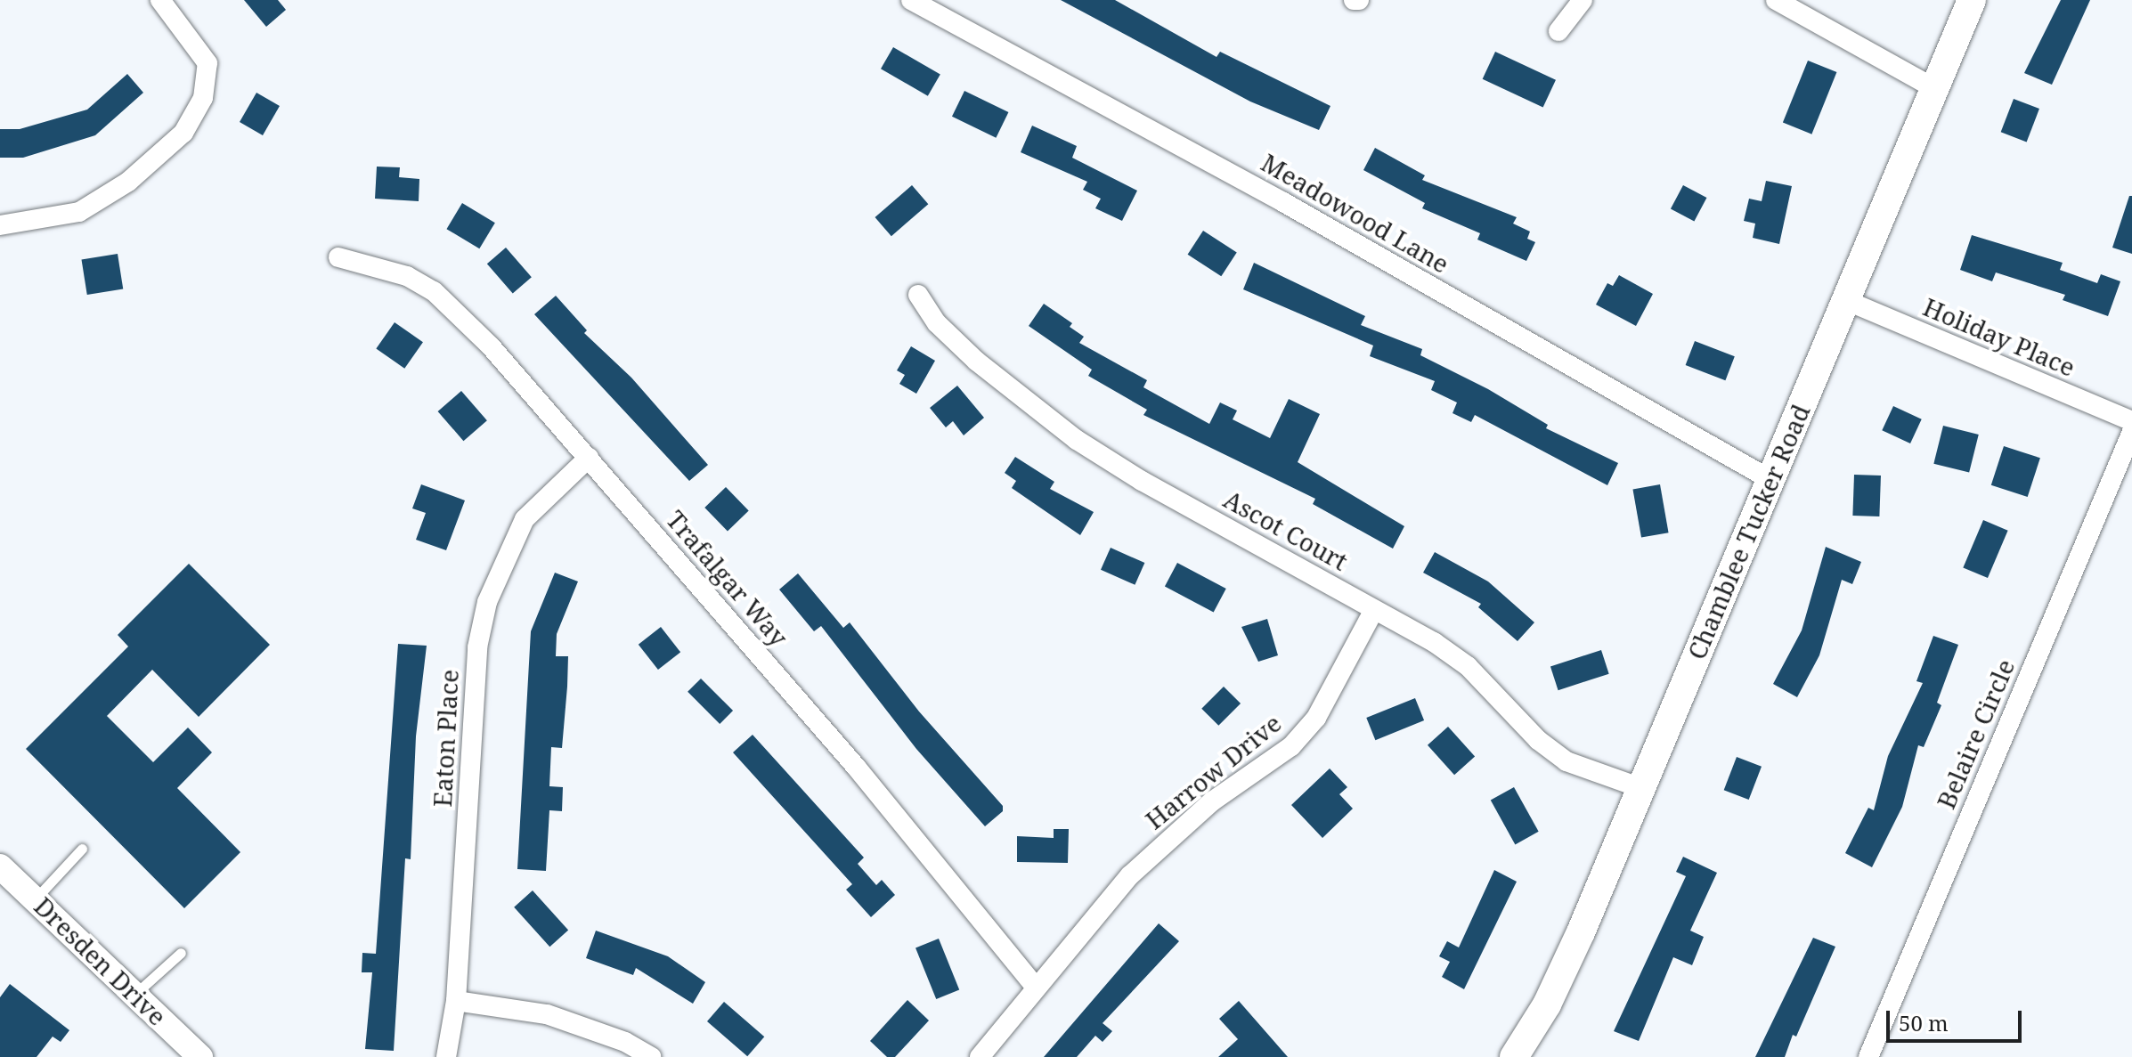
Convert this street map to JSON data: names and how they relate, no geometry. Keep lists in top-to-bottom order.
{
  "streets": {
    "main road": ["Chamblee Tucker Road"],
    "street": [
      "Meadowood Lane",
      "Holiday Place",
      "Ascot Court",
      "Trafalgar Way",
      "Belaire Circle",
      "Eaton Place",
      "Harrow Drive",
      "Dresden Drive"
    ]
  },
  "crossings": [
    ["Meadowood Lane", "Chamblee Tucker Road"],
    ["Holiday Place", "Chamblee Tucker Road"],
    ["Ascot Court", "Chamblee Tucker Road"],
    ["Ascot Court", "Harrow Drive"],
    ["Trafalgar Way", "Eaton Place"],
    ["Trafalgar Way", "Harrow Drive"]
  ],
  "scale_bar": "50 m"
}
